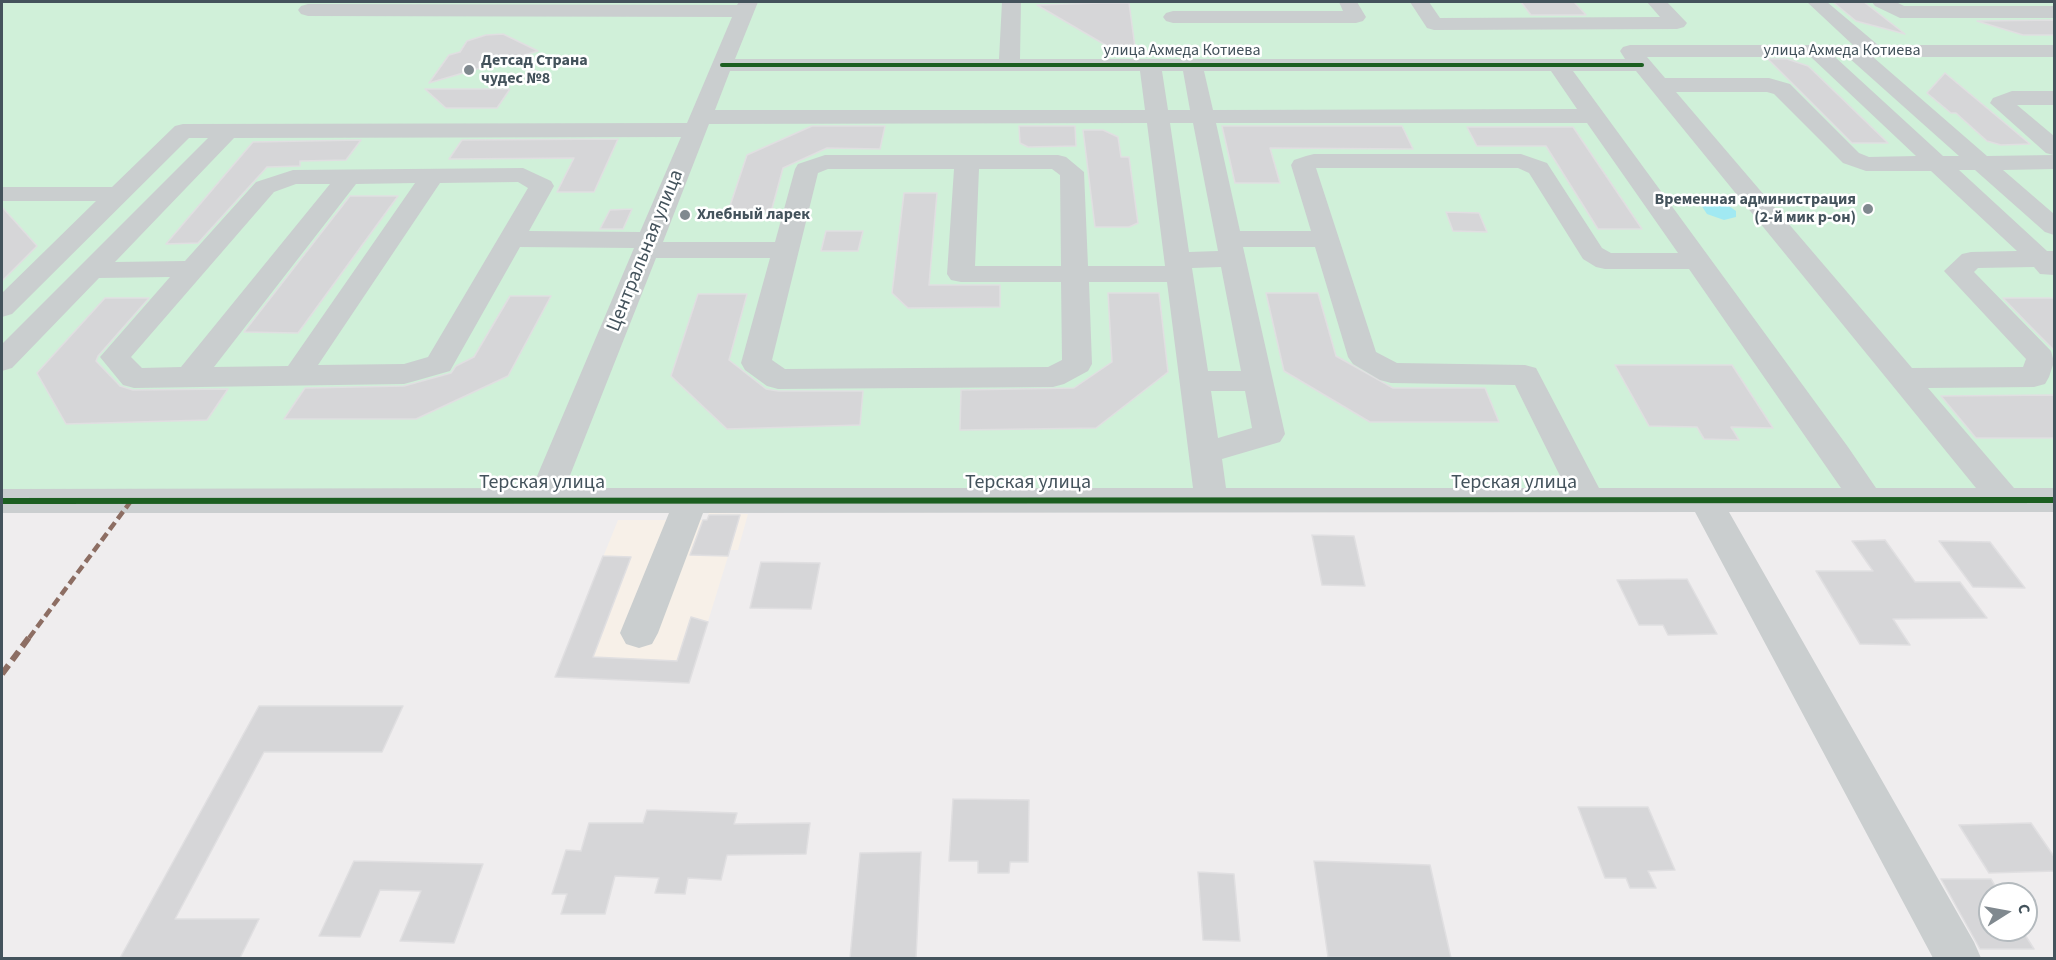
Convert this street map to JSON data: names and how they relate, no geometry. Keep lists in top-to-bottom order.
{
  "streets": {
    "street": ["улица Ахмеда Котиева", "Центральная улица", "Терская улица"]
  },
  "crossings": [
    ["улица Ахмеда Котиева", "Центральная улица"],
    ["Центральная улица", "Терская улица"]
  ],
  "places": ["Детсад Страна чудес №8", "Временная администрация (2-й мик р-он)", "Хлебный ларек"],
  "north": "right"
}
